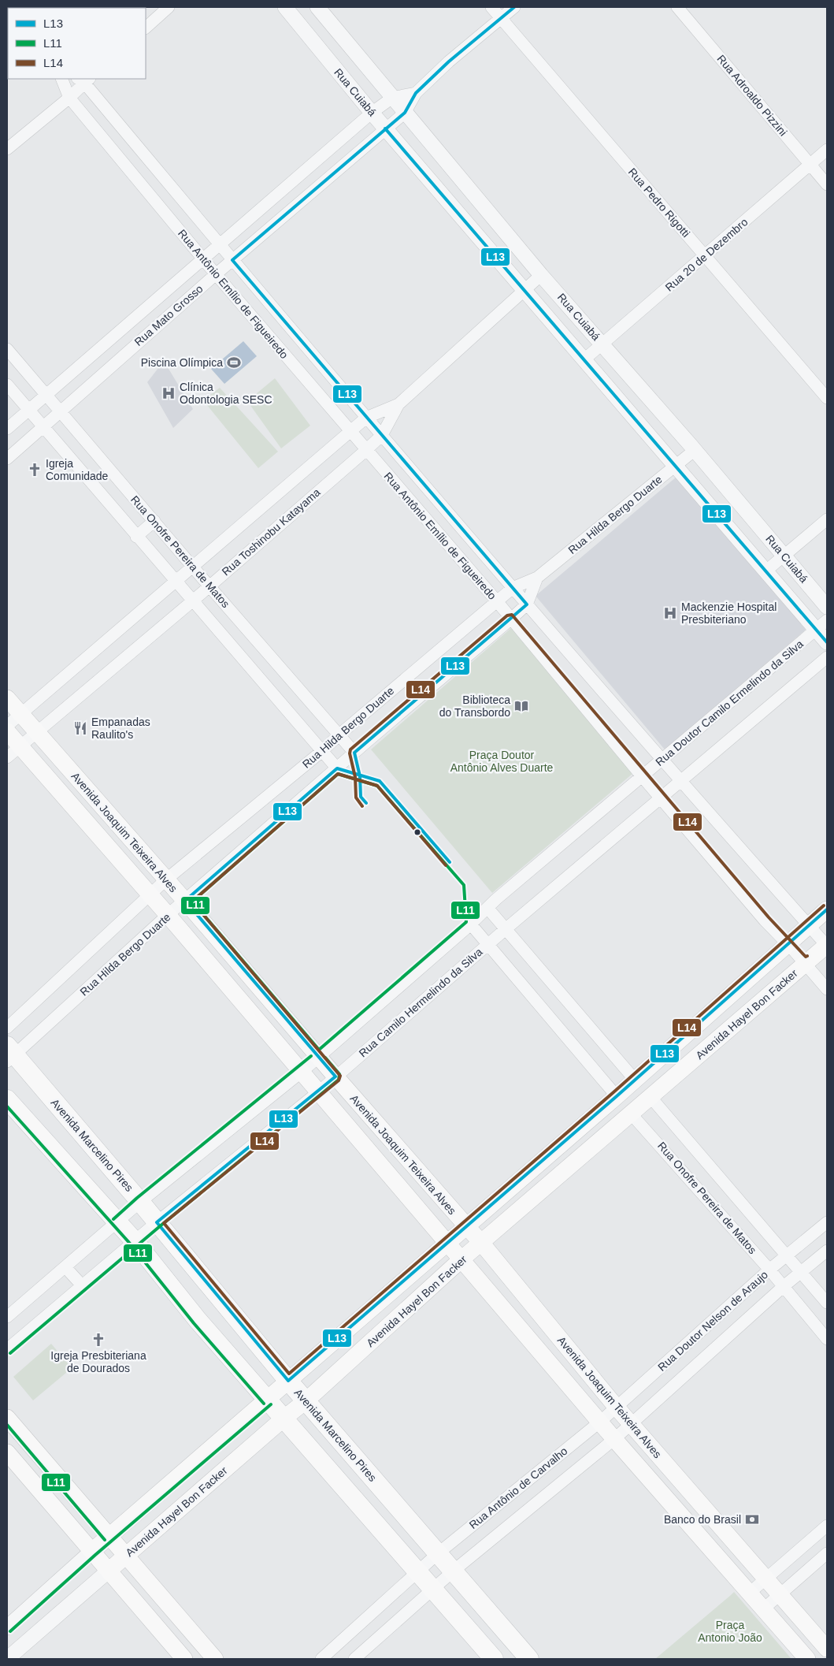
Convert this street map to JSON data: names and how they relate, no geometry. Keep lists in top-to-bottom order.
{
  "streets": {
    "main road": ["Avenida Joaquim Teixeira Alves", "Avenida Hayel Bon Facker", "Avenida Marcelino Pires"],
    "street": [
      "Rua Cuiabá",
      "Rua Adroaldo Pizzini",
      "Rua Pedro Rigotti",
      "Rua 20 de Dezembro",
      "Rua Antônio Emílio de Figueiredo",
      "Rua Mato Grosso",
      "Rua Hilda Bergo Duarte",
      "Rua Toshinobu Katayama",
      "Rua Onofre Pereira de Matos",
      "Rua Doutor Camilo Ermelindo da Silva",
      "Rua Camilo Hermelindo da Silva",
      "Rua Doutor Nelson de Araujo",
      "Rua Antônio de Carvalho"
    ]
  },
  "crossings": [
    ["Rua Cuiabá", "Rua 20 de Dezembro"],
    ["Rua Cuiabá", "Rua Mato Grosso"],
    ["Rua Cuiabá", "Rua Hilda Bergo Duarte"],
    ["Rua Cuiabá", "Rua Toshinobu Katayama"],
    ["Rua Cuiabá", "Rua Doutor Camilo Ermelindo da Silva"],
    ["Rua Adroaldo Pizzini", "Rua 20 de Dezembro"],
    ["Rua Pedro Rigotti", "Rua 20 de Dezembro"],
    ["Rua Pedro Rigotti", "Rua Mato Grosso"],
    ["Rua Antônio Emílio de Figueiredo", "Rua Mato Grosso"],
    ["Rua Antônio Emílio de Figueiredo", "Rua Hilda Bergo Duarte"],
    ["Rua Antônio Emílio de Figueiredo", "Rua Toshinobu Katayama"],
    ["Rua Antônio Emílio de Figueiredo", "Rua Doutor Camilo Ermelindo da Silva"],
    ["Rua Antônio Emílio de Figueiredo", "Avenida Hayel Bon Facker"],
    ["Rua Mato Grosso", "Rua Onofre Pereira de Matos"],
    ["Rua Hilda Bergo Duarte", "Rua Onofre Pereira de Matos"],
    ["Rua Hilda Bergo Duarte", "Avenida Joaquim Teixeira Alves"],
    ["Rua Hilda Bergo Duarte", "Avenida Marcelino Pires"],
    ["Rua Toshinobu Katayama", "Rua Onofre Pereira de Matos"],
    ["Rua Toshinobu Katayama", "Avenida Joaquim Teixeira Alves"],
    ["Rua Onofre Pereira de Matos", "Avenida Hayel Bon Facker"],
    ["Rua Onofre Pereira de Matos", "Rua Doutor Nelson de Araujo"],
    ["Avenida Joaquim Teixeira Alves", "Rua Camilo Hermelindo da Silva"],
    ["Avenida Joaquim Teixeira Alves", "Avenida Hayel Bon Facker"],
    ["Avenida Joaquim Teixeira Alves", "Rua Doutor Nelson de Araujo"],
    ["Avenida Joaquim Teixeira Alves", "Rua Antônio de Carvalho"],
    ["Avenida Hayel Bon Facker", "Avenida Marcelino Pires"],
    ["Avenida Marcelino Pires", "Rua Antônio de Carvalho"],
    ["Rua Doutor Nelson de Araujo", "Rua Antônio de Carvalho"]
  ],
  "parks": ["Praça Doutor Antônio Alves Duarte", "Praça Antonio João"],
  "places": {
    "sports": ["Piscina Olímpica"],
    "hospital": ["Clínica Odontologia SESC", "Mackenzie Hospital Presbiteriano"],
    "church": ["Igreja Comunidade", "Igreja Presbiteriana de Dourados"],
    "library": ["Biblioteca do Transbordo"],
    "restaurant": ["Empanadas Raulito's"],
    "bank": ["Banco do Brasil"]
  },
  "lines": ["transit line L13", "transit line L14", "transit line L11"],
  "legend": ["L13", "L11", "L14"]
}
